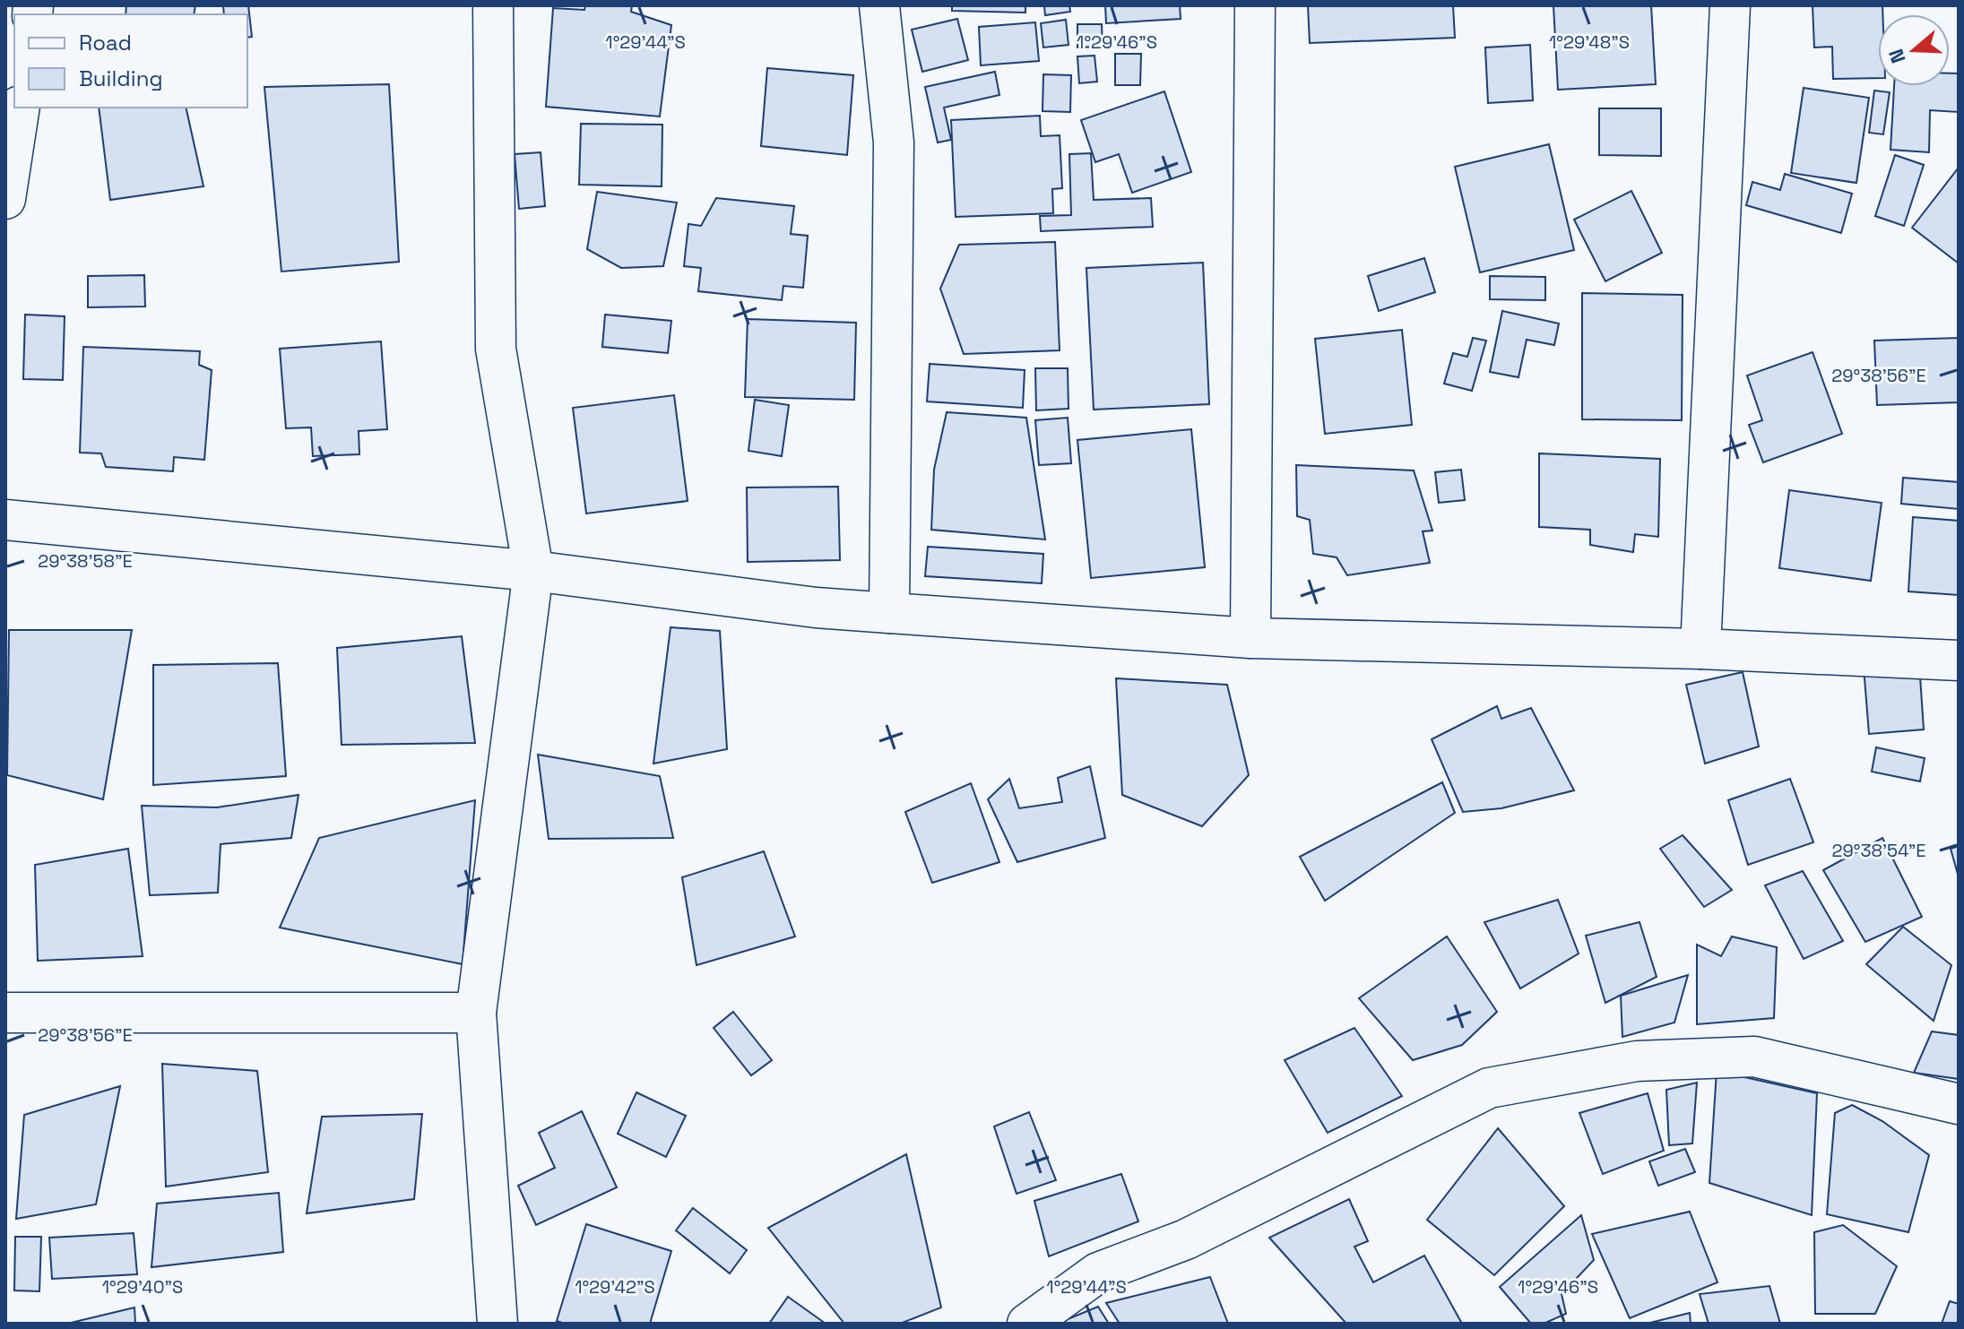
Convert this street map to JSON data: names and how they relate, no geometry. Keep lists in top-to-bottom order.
{
  "legend": ["Road", "Building"],
  "north": "left",
  "coordinates": [
    "1°29'46\"S",
    "1°29'48\"S",
    "1°29'44\"S",
    "29°38'56\"E",
    "29°38'58\"E",
    "29°38'54\"E",
    "1°29'40\"S",
    "1°29'42\"S"
  ]
}
